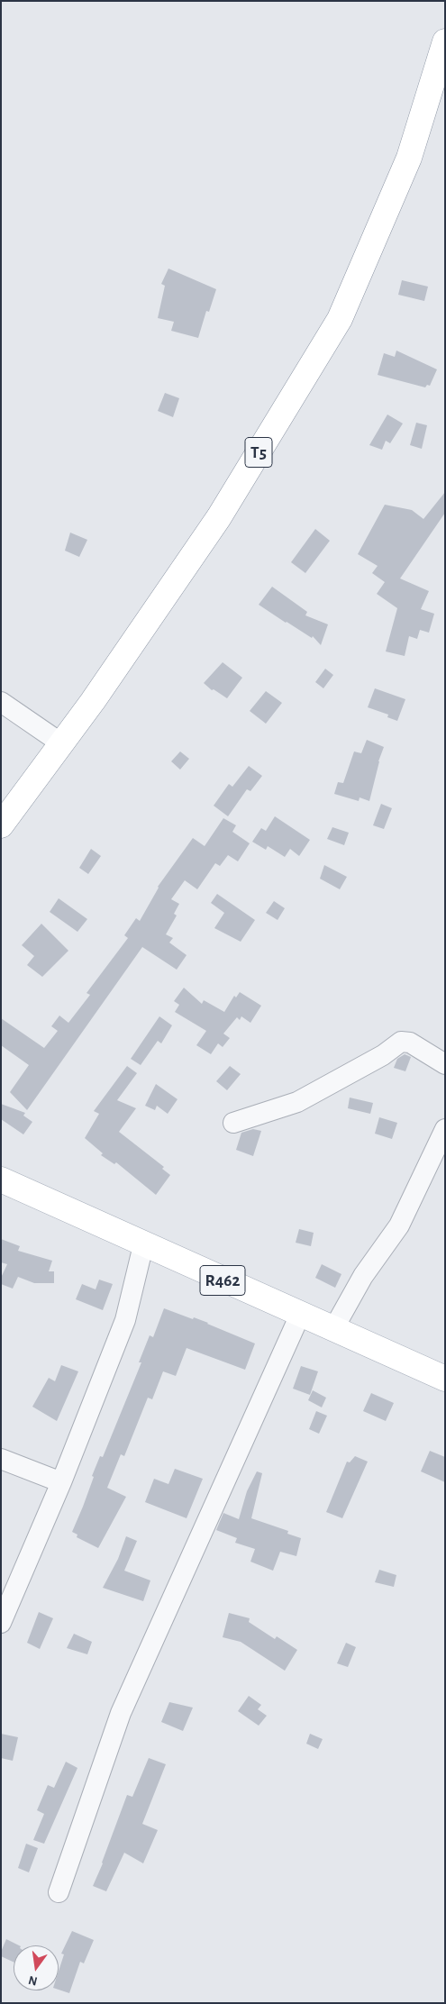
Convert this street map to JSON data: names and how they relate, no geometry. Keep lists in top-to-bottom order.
{
  "streets": {
    "main road": ["T5", "R462"]
  },
  "north": "bottom"
}
